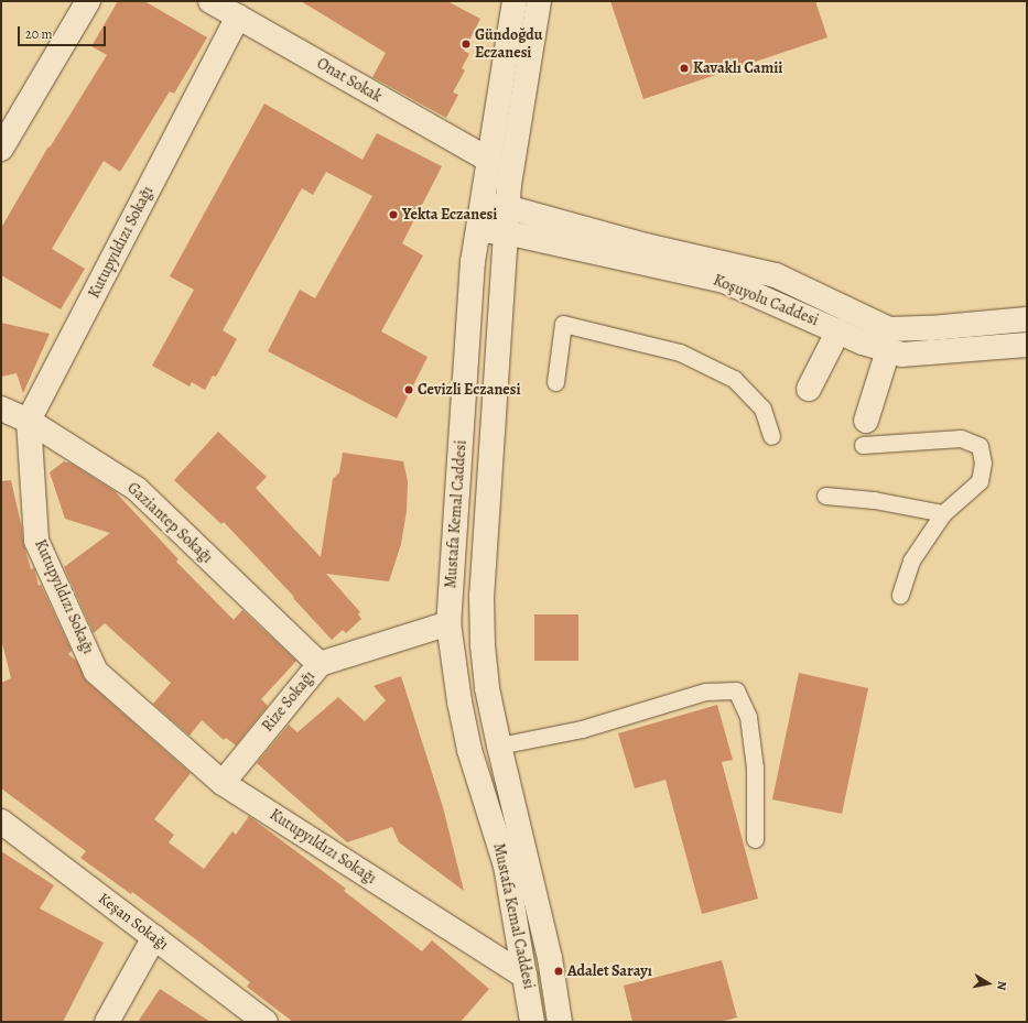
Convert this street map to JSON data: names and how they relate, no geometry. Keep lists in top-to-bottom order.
{
  "streets": {
    "street": [
      "Onat Sokak",
      "Kutupyıldızı Sokağı",
      "Koşuyolu Caddesi",
      "Mustafa Kemal Caddesi",
      "Gaziantep Sokağı",
      "Rize Sokağı",
      "Keşan Sokağı"
    ]
  },
  "crossings": [
    ["Onat Sokak", "Kutupyıldızı Sokağı"],
    ["Onat Sokak", "Mustafa Kemal Caddesi"],
    ["Kutupyıldızı Sokağı", "Mustafa Kemal Caddesi"],
    ["Kutupyıldızı Sokağı", "Gaziantep Sokağı"],
    ["Kutupyıldızı Sokağı", "Rize Sokağı"],
    ["Koşuyolu Caddesi", "Mustafa Kemal Caddesi"],
    ["Mustafa Kemal Caddesi", "Rize Sokağı"],
    ["Gaziantep Sokağı", "Rize Sokağı"]
  ],
  "places": [
    "Gündoğdu Eczanesi",
    "Kavaklı Camii",
    "Yekta Eczanesi",
    "Cevizli Eczanesi",
    "Adalet Sarayı"
  ],
  "scale_bar": "20 m",
  "north": "right"
}
